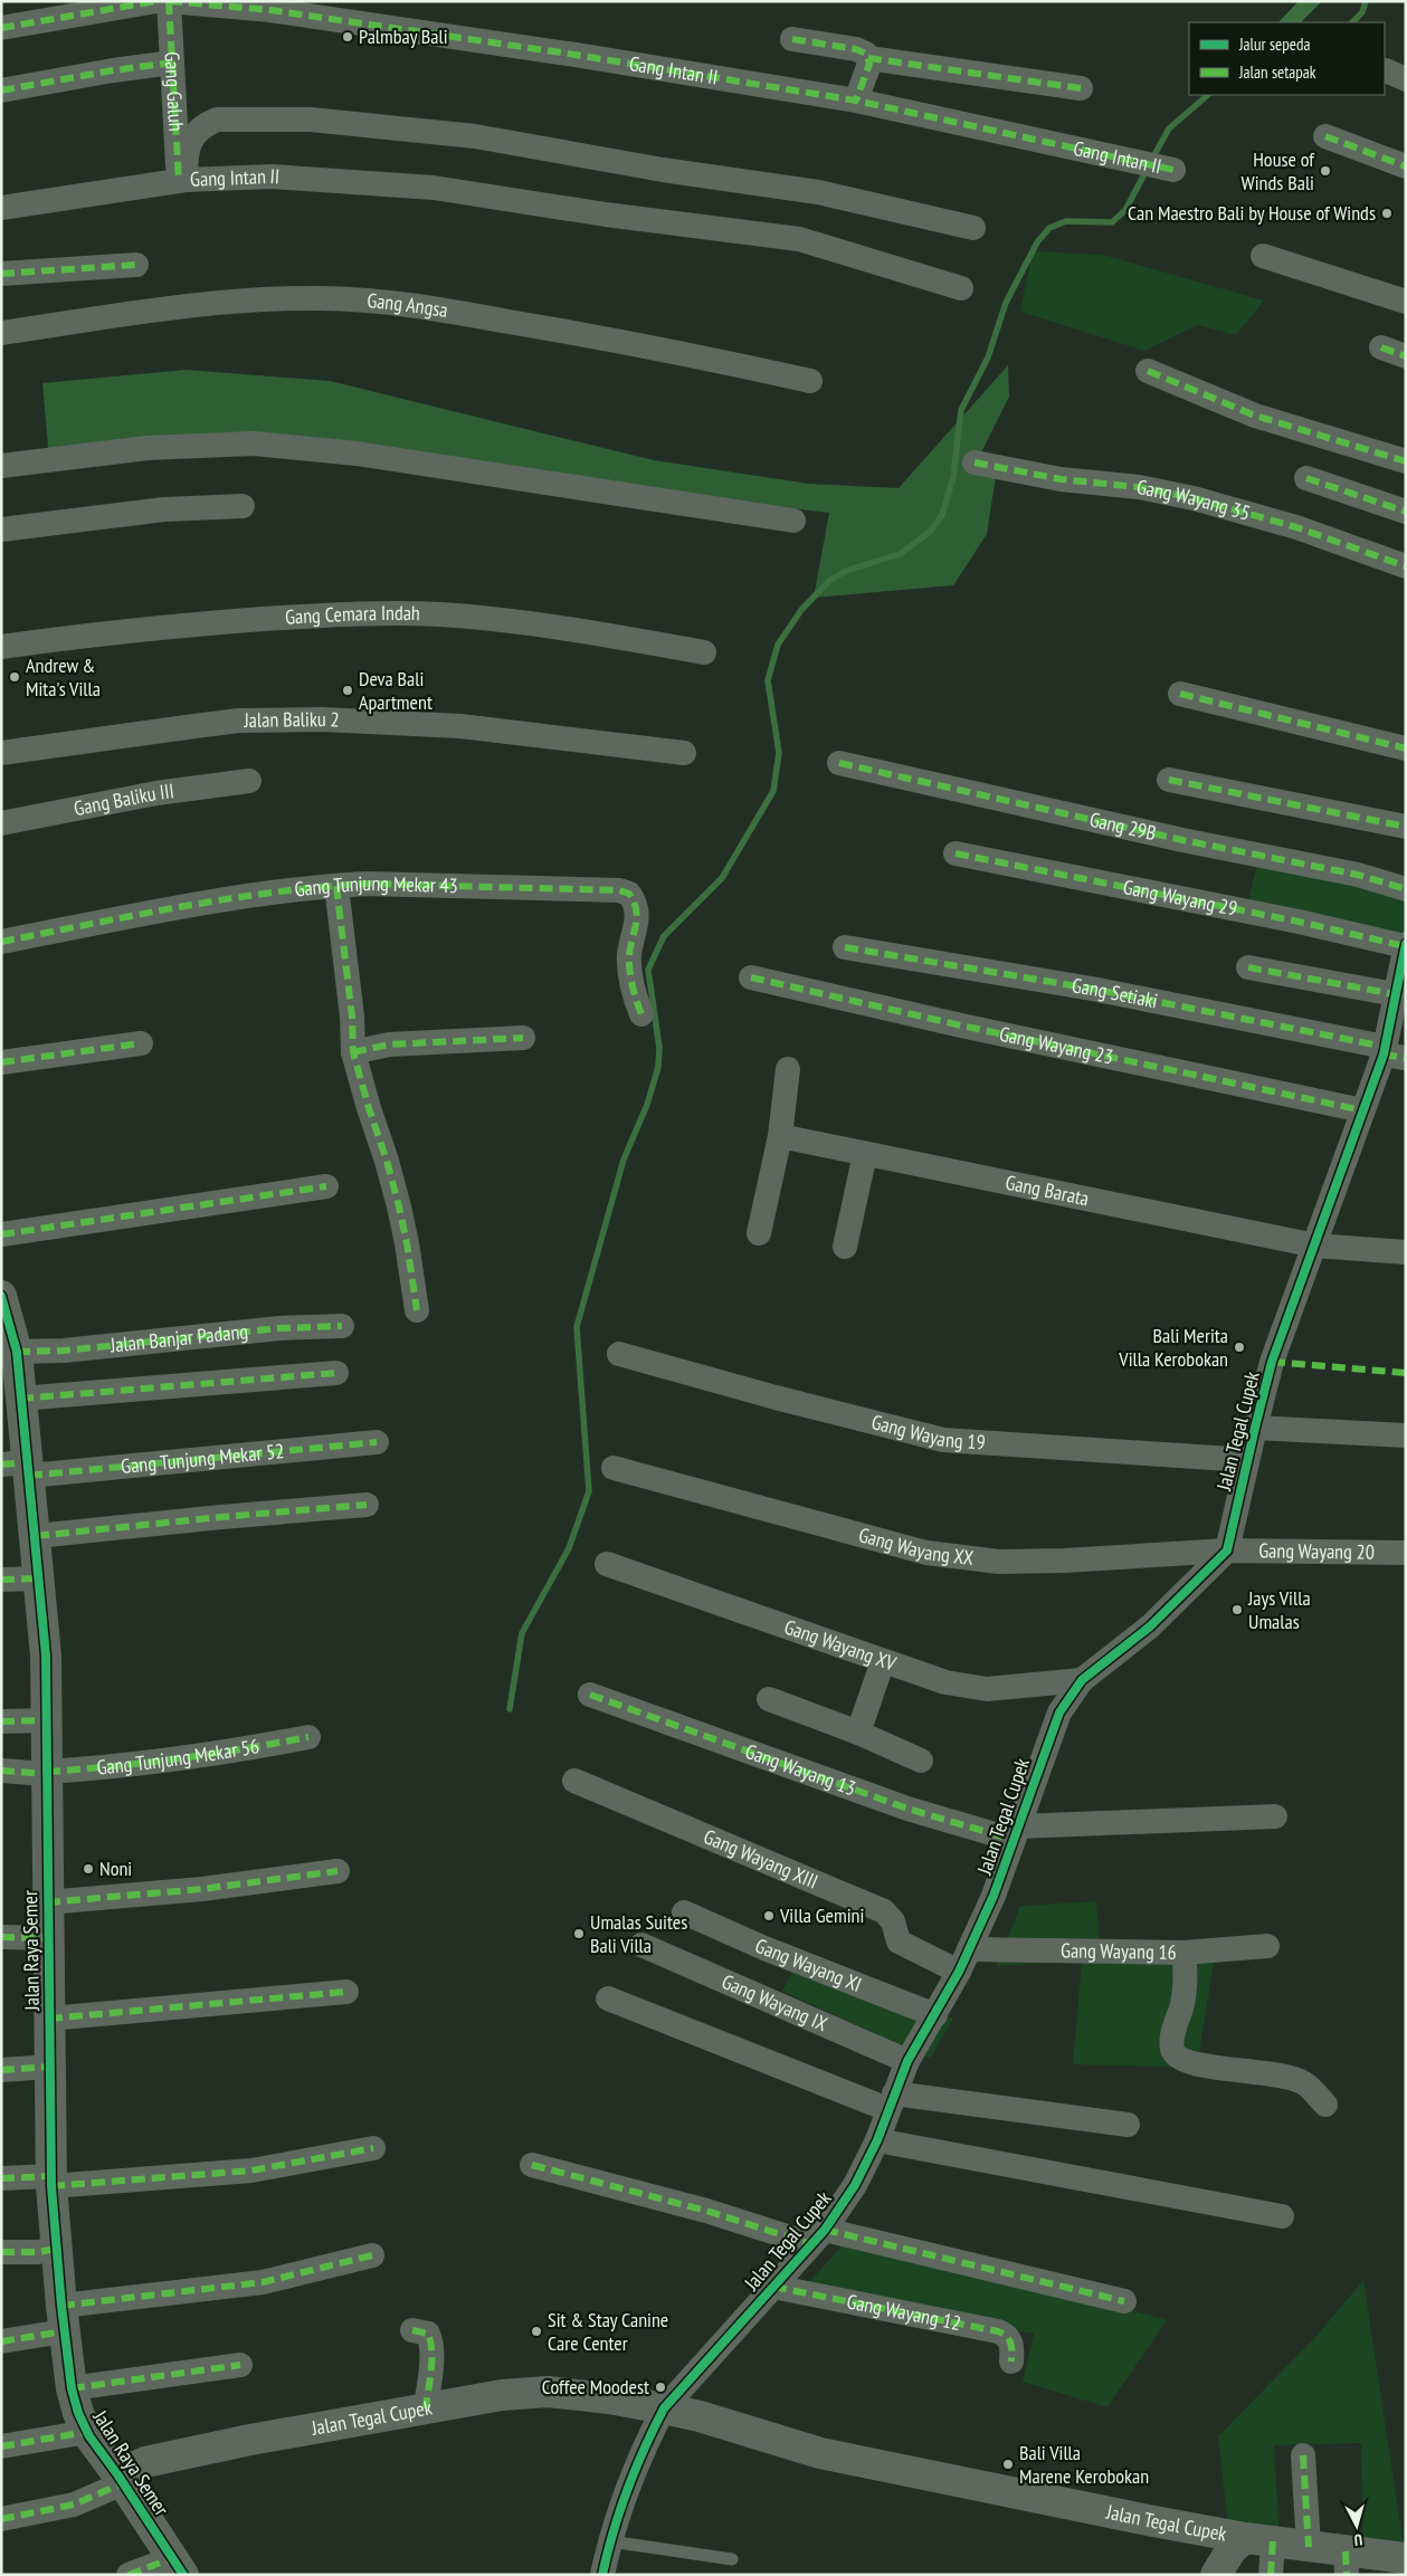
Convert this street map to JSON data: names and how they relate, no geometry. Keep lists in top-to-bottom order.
{
  "streets": {
    "street": [
      "Gang Intan II",
      "Gang Galuh",
      "Gang Angsa",
      "Gang Wayang 35",
      "Gang Cemara Indah",
      "Jalan Baliku 2",
      "Gang Baliku III",
      "Gang 29B",
      "Gang Tunjung Mekar 43",
      "Gang Wayang 29",
      "Gang Setiaki",
      "Gang Wayang 23",
      "Gang Barata",
      "Jalan Banjar Padang",
      "Jalan Tegal Cupek",
      "Gang Wayang 19",
      "Gang Tunjung Mekar 52",
      "Gang Wayang XX",
      "Gang Wayang 20",
      "Gang Wayang XV",
      "Gang Tunjung Mekar 56",
      "Gang Wayang 13",
      "Gang Wayang XIII",
      "Jalan Raya Semer",
      "Gang Wayang 16",
      "Gang Wayang XI",
      "Gang Wayang IX",
      "Gang Wayang 12"
    ]
  },
  "crossings": [
    ["Gang Intan II", "Gang Galuh"],
    ["Gang Wayang 29", "Jalan Tegal Cupek"],
    ["Gang Setiaki", "Jalan Tegal Cupek"],
    ["Gang Wayang 23", "Jalan Tegal Cupek"],
    ["Gang Barata", "Jalan Tegal Cupek"],
    ["Jalan Banjar Padang", "Jalan Raya Semer"],
    ["Jalan Tegal Cupek", "Gang Wayang 19"],
    ["Jalan Tegal Cupek", "Gang Wayang XX"],
    ["Jalan Tegal Cupek", "Gang Wayang 20"],
    ["Jalan Tegal Cupek", "Gang Wayang XV"],
    ["Jalan Tegal Cupek", "Gang Wayang 13"],
    ["Jalan Tegal Cupek", "Gang Wayang XIII"],
    ["Jalan Tegal Cupek", "Jalan Raya Semer"],
    ["Jalan Tegal Cupek", "Gang Wayang 16"],
    ["Jalan Tegal Cupek", "Gang Wayang XI"],
    ["Jalan Tegal Cupek", "Gang Wayang IX"],
    ["Jalan Tegal Cupek", "Gang Wayang 12"],
    ["Gang Tunjung Mekar 52", "Jalan Raya Semer"],
    ["Gang Wayang XX", "Gang Wayang 20"],
    ["Gang Tunjung Mekar 56", "Jalan Raya Semer"]
  ],
  "places": [
    "Palmbay Bali",
    "House of Winds Bali",
    "Can Maestro Bali by House of Winds",
    "Andrew & Mita's Villa",
    "Deva Bali Apartment",
    "Bali Merita Villa Kerobokan",
    "Jays Villa Umalas",
    "Noni",
    "Villa Gemini",
    "Umalas Suites Bali Villa",
    "Sit & Stay Canine Care Center",
    "Coffee Moodest",
    "Bali Villa Marene Kerobokan"
  ],
  "legend": ["Jalur sepeda", "Jalan setapak"],
  "north": "bottom"
}
